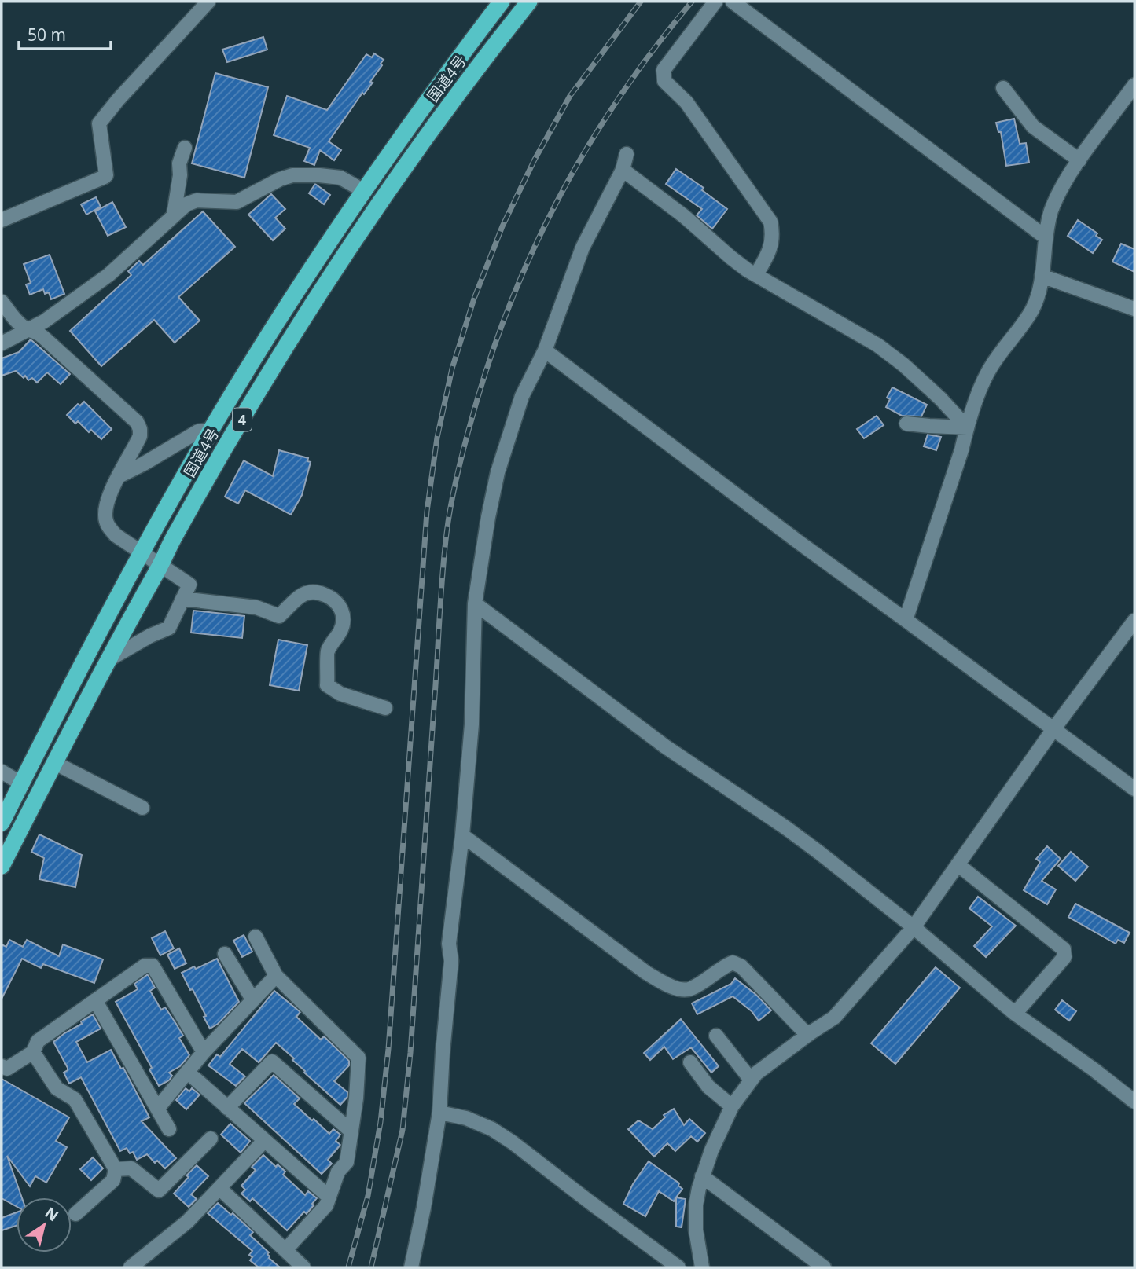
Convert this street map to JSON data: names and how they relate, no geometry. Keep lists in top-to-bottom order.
{
  "streets": {
    "highway": ["国道4号", "4"]
  },
  "scale_bar": "50 m",
  "north": "top right"
}
